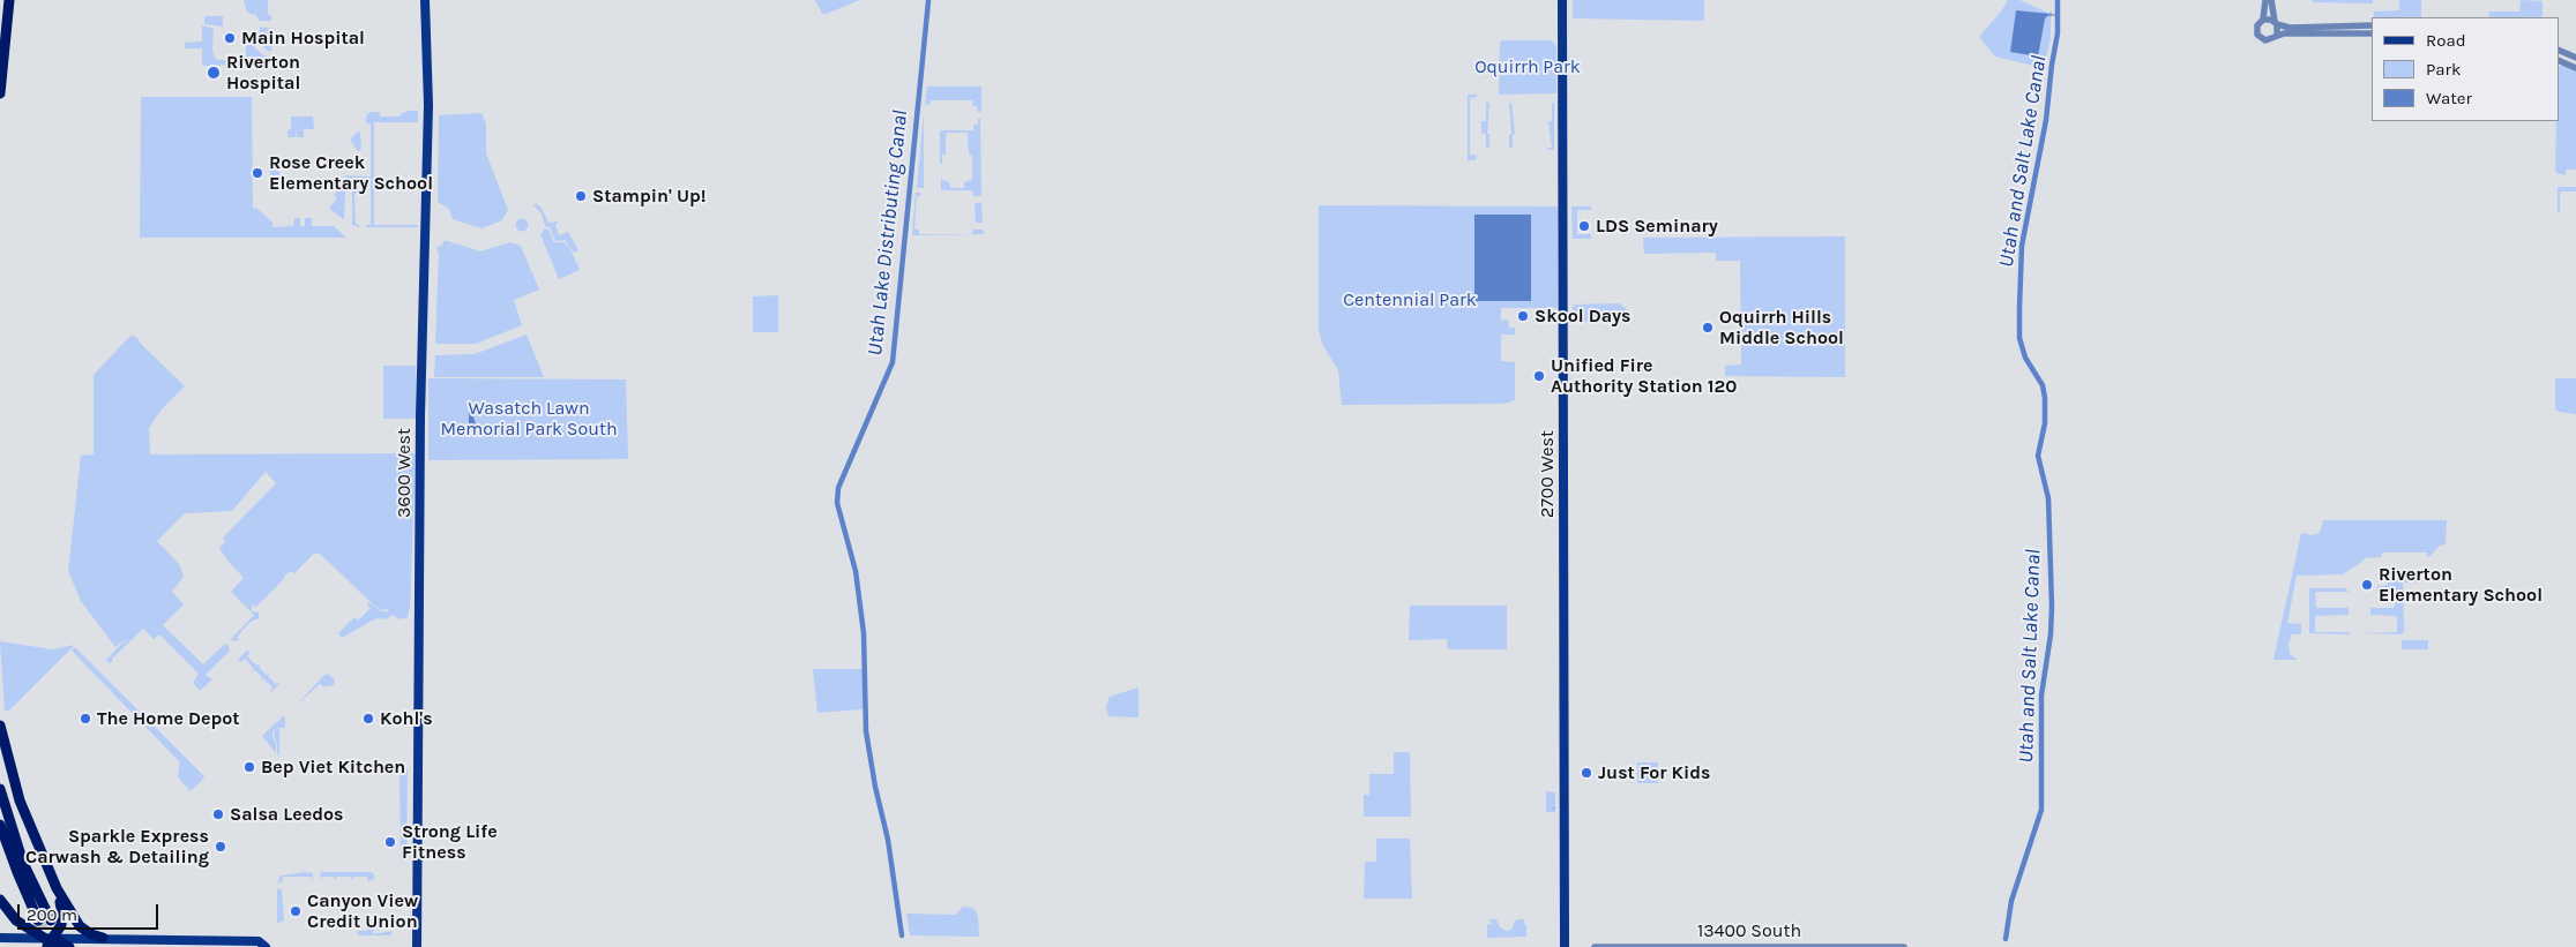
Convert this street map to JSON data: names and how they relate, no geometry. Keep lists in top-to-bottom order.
{
  "streets": {
    "main road": ["3600 West", "2700 West"],
    "street": ["13400 South"]
  },
  "water": ["Utah and Salt Lake Canal", "Utah Lake Distributing Canal"],
  "parks": ["Oquirrh Park", "Centennial Park", "Wasatch Lawn Memorial Park South"],
  "places": [
    "Main Hospital",
    "Riverton Hospital",
    "Rose Creek Elementary School",
    "Stampin' Up!",
    "LDS Seminary",
    "Skool Days",
    "Oquirrh Hills Middle School",
    "Unified Fire Authority Station 120",
    "Riverton Elementary School",
    "The Home Depot",
    "Kohl's",
    "Bep Viet Kitchen",
    "Just For Kids",
    "Salsa Leedos",
    "Strong Life Fitness",
    "Sparkle Express Carwash & Detailing",
    "Canyon View Credit Union"
  ],
  "legend": ["Road", "Park", "Water"],
  "scale_bar": "200 m"
}
